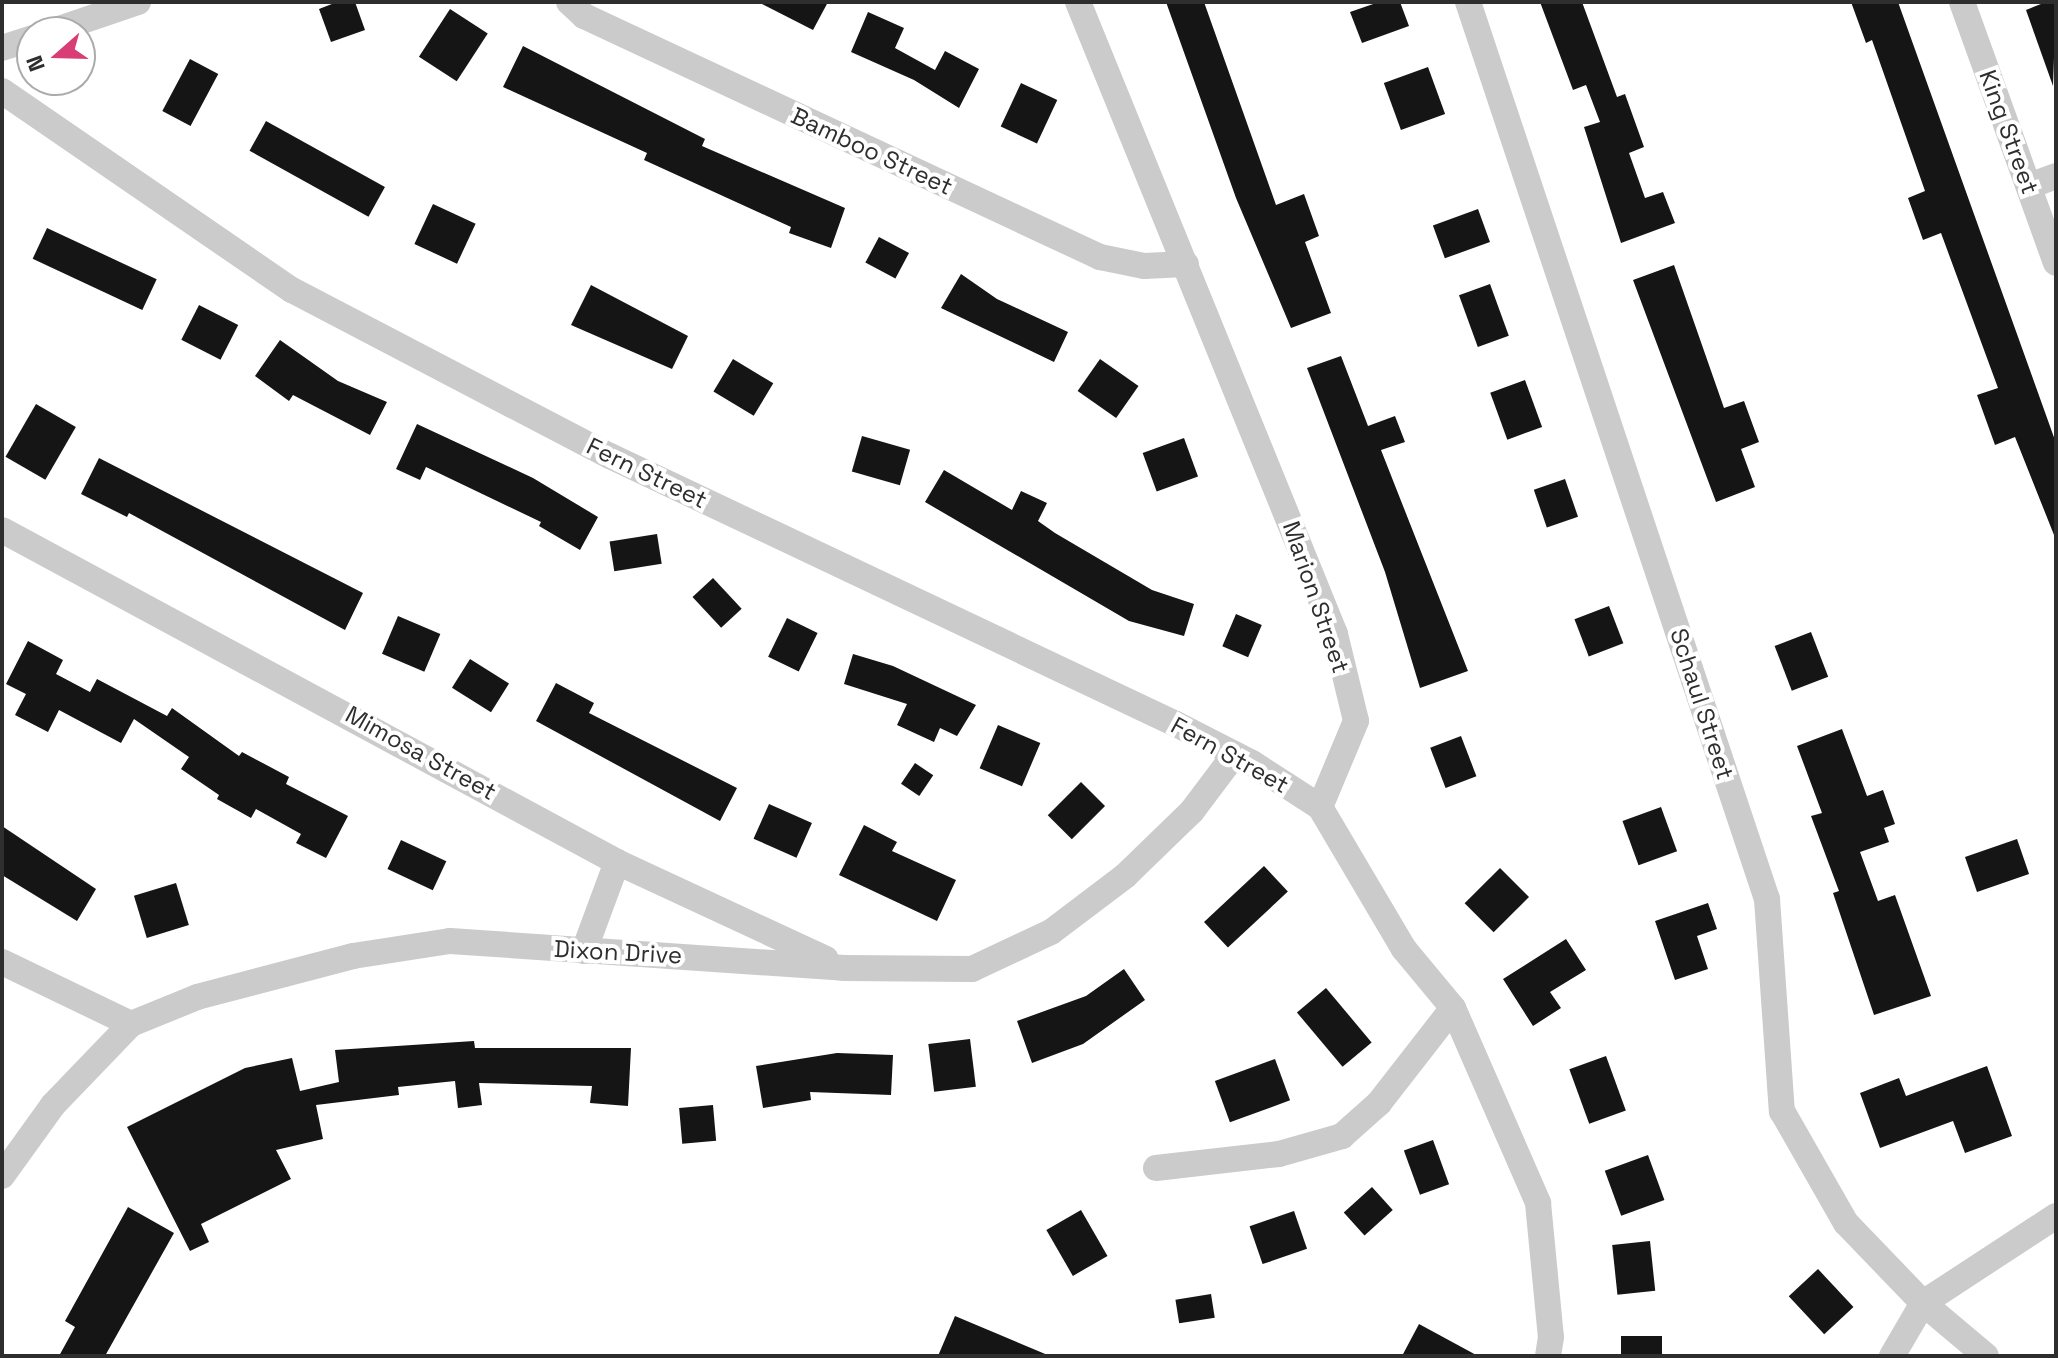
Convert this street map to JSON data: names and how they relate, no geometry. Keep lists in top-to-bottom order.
{
  "streets": {
    "street": [
      "King Street",
      "Bamboo Street",
      "Fern Street",
      "Marion Street",
      "Schaul Street",
      "Mimosa Street",
      "Dixon Drive"
    ]
  },
  "crossings": [
    ["Bamboo Street", "Marion Street"],
    ["Fern Street", "Marion Street"],
    ["Fern Street", "Dixon Drive"],
    ["Mimosa Street", "Dixon Drive"]
  ],
  "north": "left"
}
